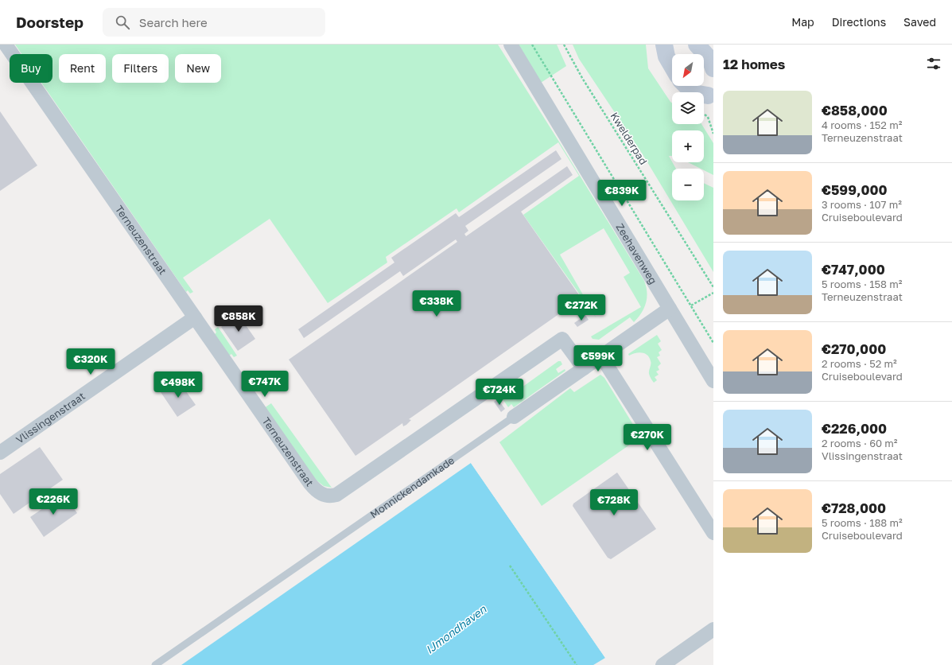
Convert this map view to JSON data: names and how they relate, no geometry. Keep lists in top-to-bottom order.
{
  "streets": {
    "street": [
      "Terneuzenstraat",
      "Zeehavenweg",
      "Vlissingenstraat",
      "Monnickendamkade"
    ],
    "path": ["Kwelderpad"]
  },
  "crossings": [
    ["Terneuzenstraat", "Vlissingenstraat"],
    ["Terneuzenstraat", "Monnickendamkade"],
    ["Zeehavenweg", "Monnickendamkade"]
  ],
  "water": ["IJmondhaven"],
  "north": "bottom left",
  "page": {
    "header": "Doorstep",
    "search": "Search here",
    "nav": ["Map", "Directions", "Saved"],
    "heading": "12 homes",
    "map_buttons": ["+", "−"],
    "chip": [
      "Buy",
      "Rent",
      "Filters",
      "New"
    ],
    "list": [
      {
        "name": "€858,000",
        "note": "4 rooms · 152 m² · Terneuzenstraat"
      },
      {
        "name": "€599,000",
        "note": "3 rooms · 107 m² · Cruiseboulevard"
      },
      {
        "name": "€747,000",
        "note": "5 rooms · 158 m² · Terneuzenstraat"
      },
      {
        "name": "€270,000",
        "note": "2 rooms · 52 m² · Cruiseboulevard"
      },
      {
        "name": "€226,000",
        "note": "2 rooms · 60 m² · Vlissingenstraat"
      },
      {
        "name": "€728,000",
        "note": "5 rooms · 188 m² · Cruiseboulevard"
      }
    ],
    "price": [
      "€839K",
      "€338K",
      "€272K",
      "€858K",
      "€599K",
      "€320K",
      "€747K",
      "€498K",
      "€724K",
      "€270K",
      "€226K",
      "€728K"
    ]
  }
}
